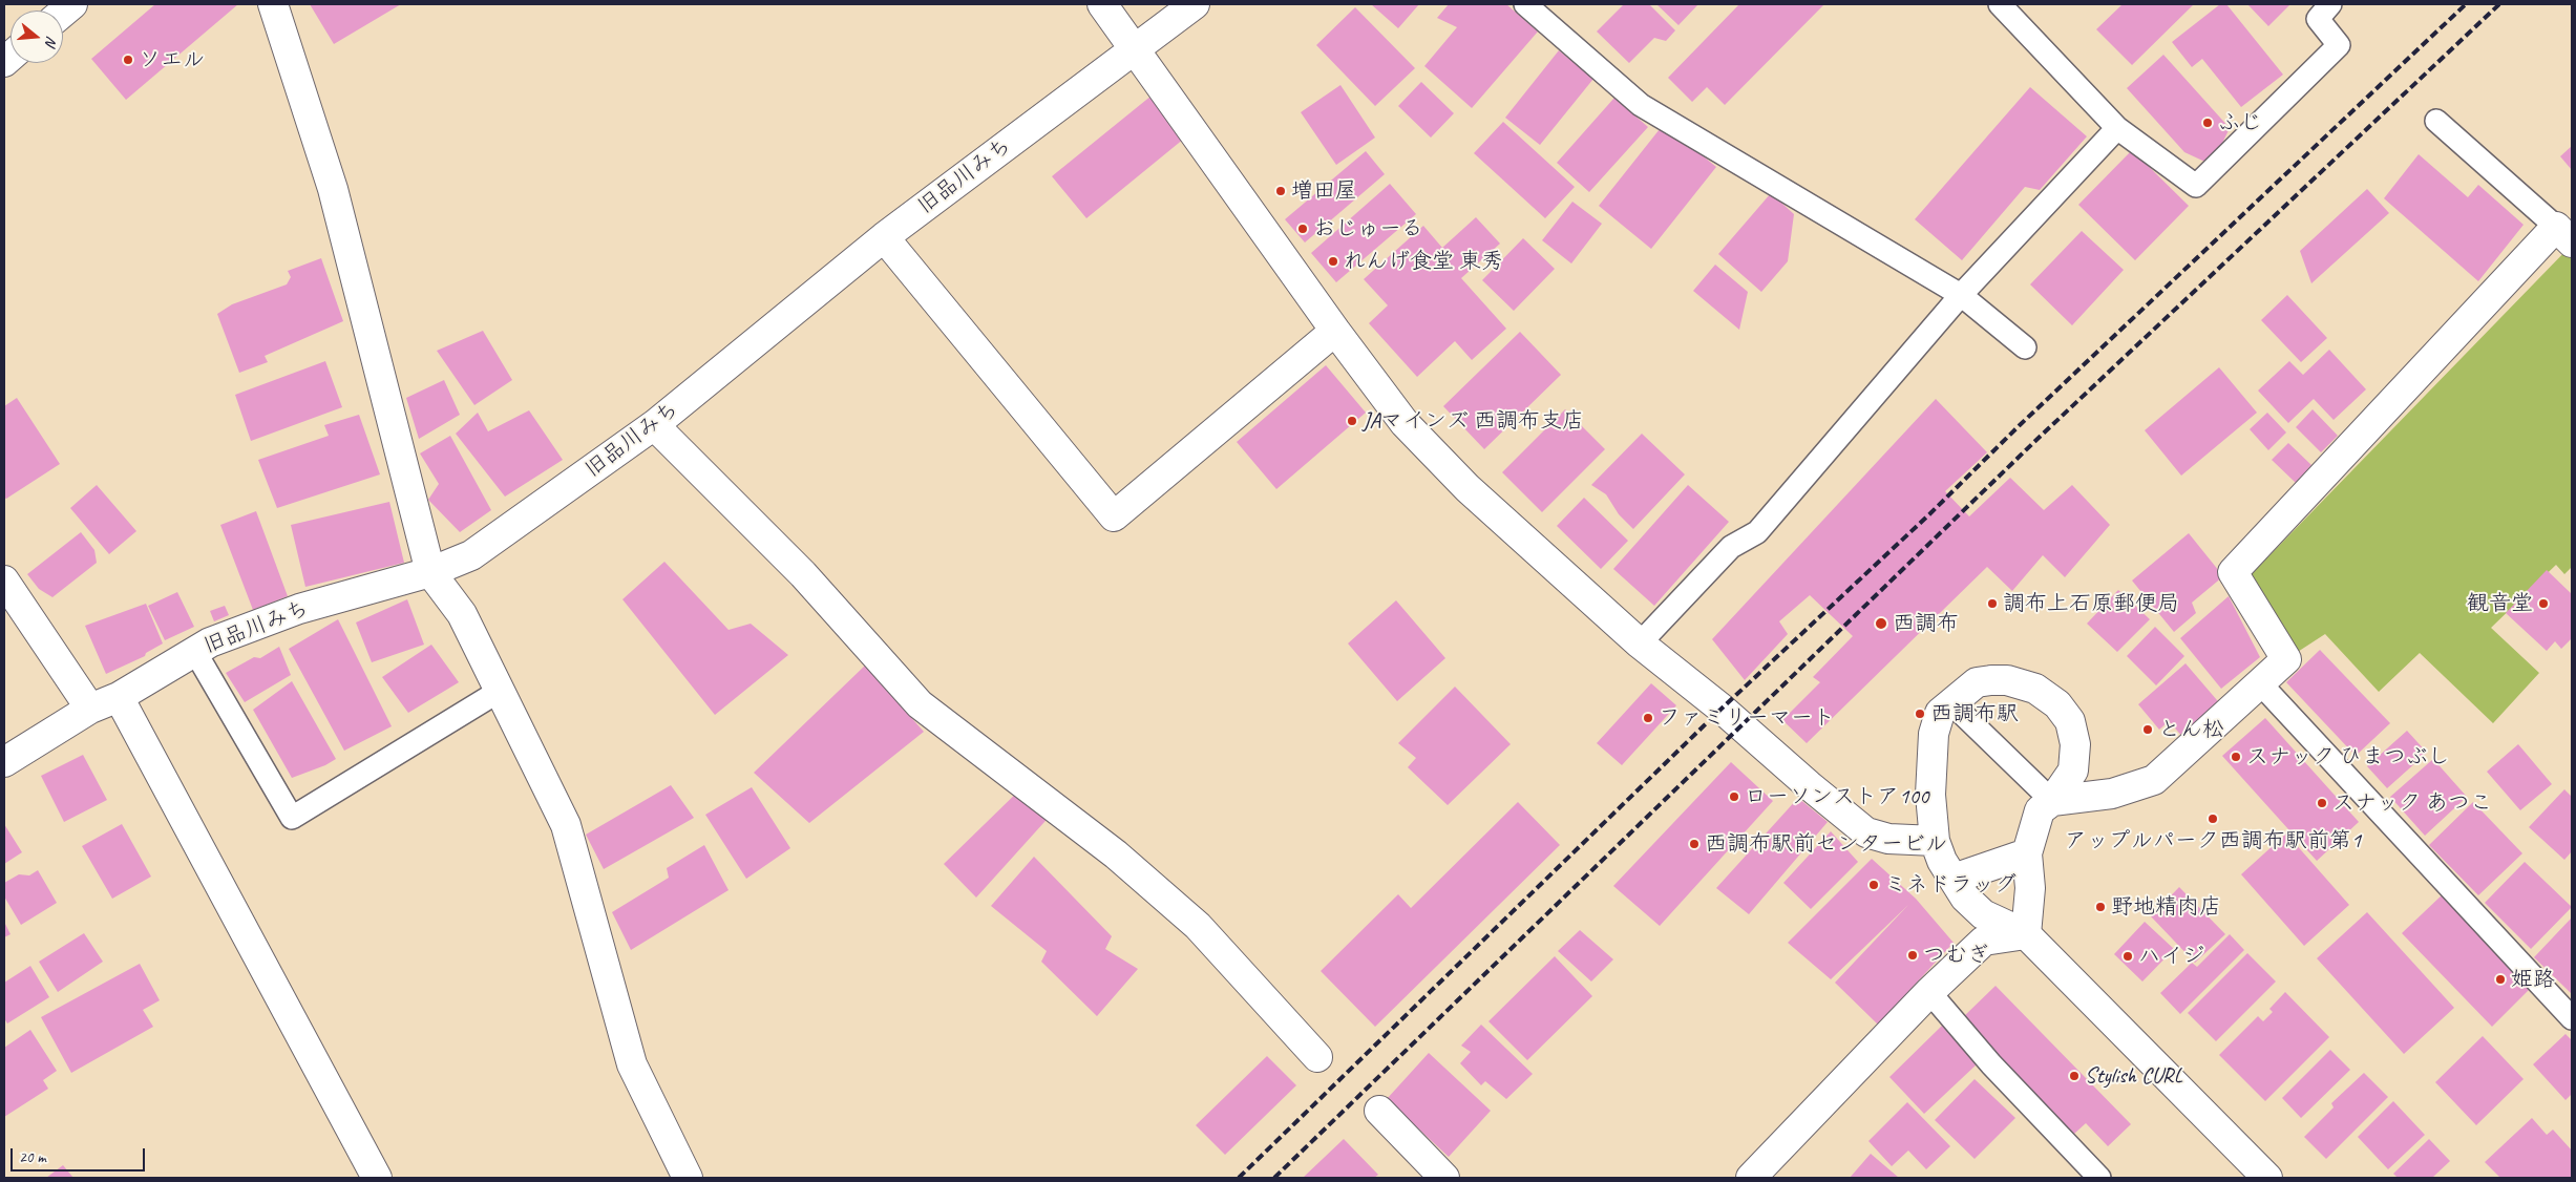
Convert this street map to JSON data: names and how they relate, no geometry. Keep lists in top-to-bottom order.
{
  "streets": {
    "street": ["旧品川みち"]
  },
  "places": [
    "ソエル",
    "ふじ",
    "増田屋",
    "おじゅーる",
    "れんげ食堂 東秀",
    "JAマインズ 西調布支店",
    "調布上石原郵便局",
    "観音堂",
    "西調布",
    "西調布駅",
    "ファミリーマート",
    "とん松",
    "スナック ひまつぶし",
    "ローソンストア100",
    "スナック あつこ",
    "アップルパーク西調布駅前第1",
    "西調布駅前センタービル",
    "ミネドラッグ",
    "野地精肉店",
    "つむぎ",
    "ハイジ",
    "姫路",
    "Stylish CURL"
  ],
  "scale_bar": "20 m",
  "north": "right"
}
